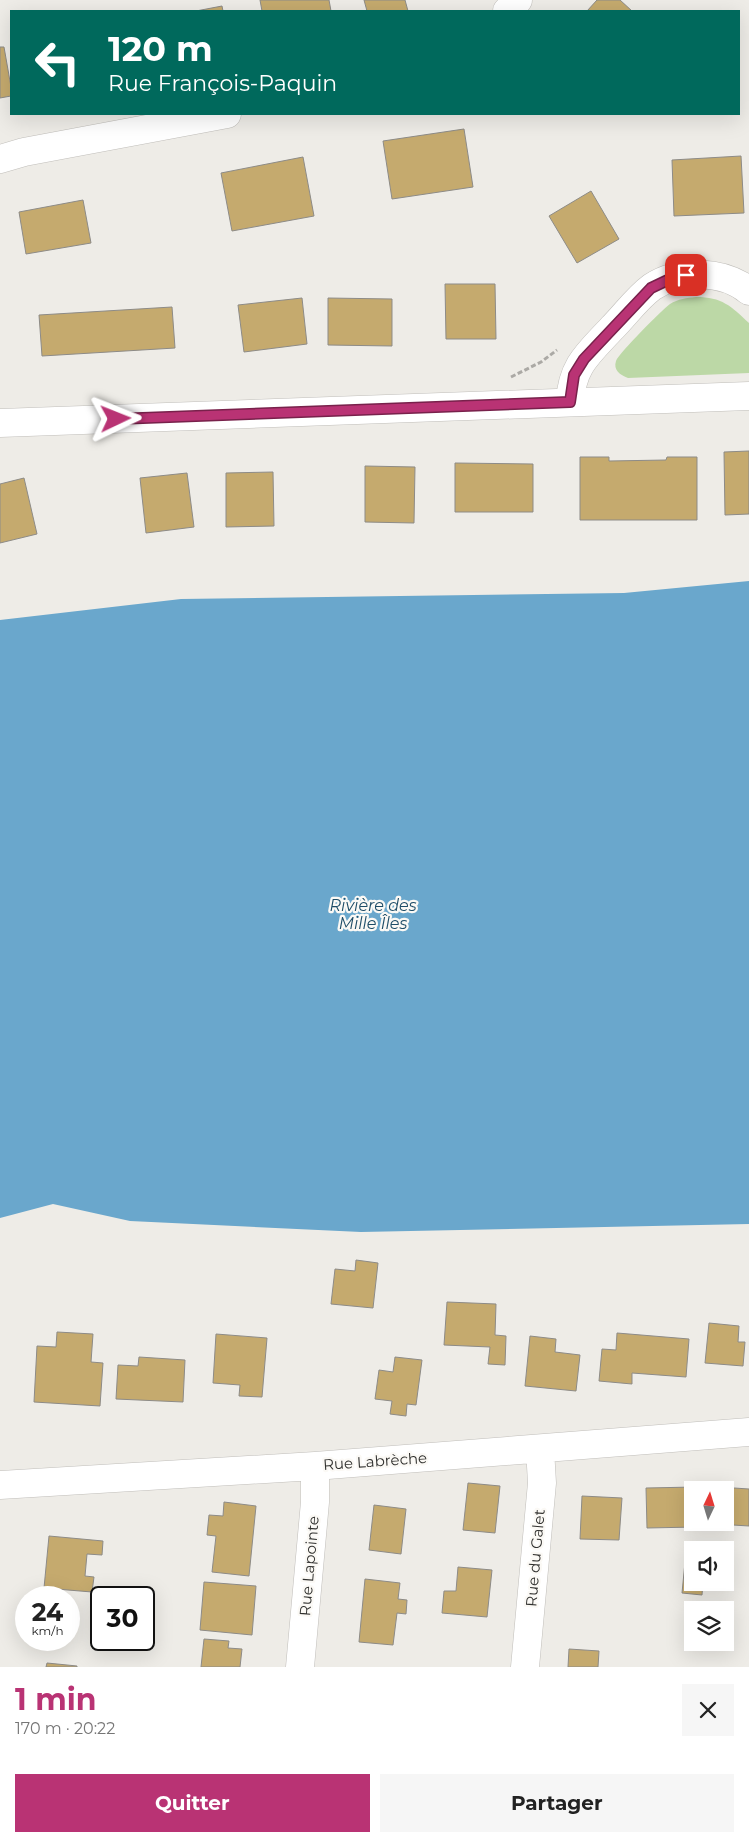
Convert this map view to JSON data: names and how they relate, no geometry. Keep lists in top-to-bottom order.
{
  "streets": {
    "street": ["Rue Labrèche", "Rue du Galet", "Rue Lapointe"]
  },
  "crossings": [
    ["Rue Labrèche", "Rue du Galet"],
    ["Rue Labrèche", "Rue Lapointe"]
  ],
  "water": ["Rivière des Mille Îles"],
  "north": "top",
  "page": {
    "turn": ["120 m", "Rue François-Paquin"],
    "speed": "24 km/h",
    "limit": "30",
    "heading": ["1 min", "170 m · 20:22"],
    "buttons": ["Quitter", "Partager"]
  }
}
